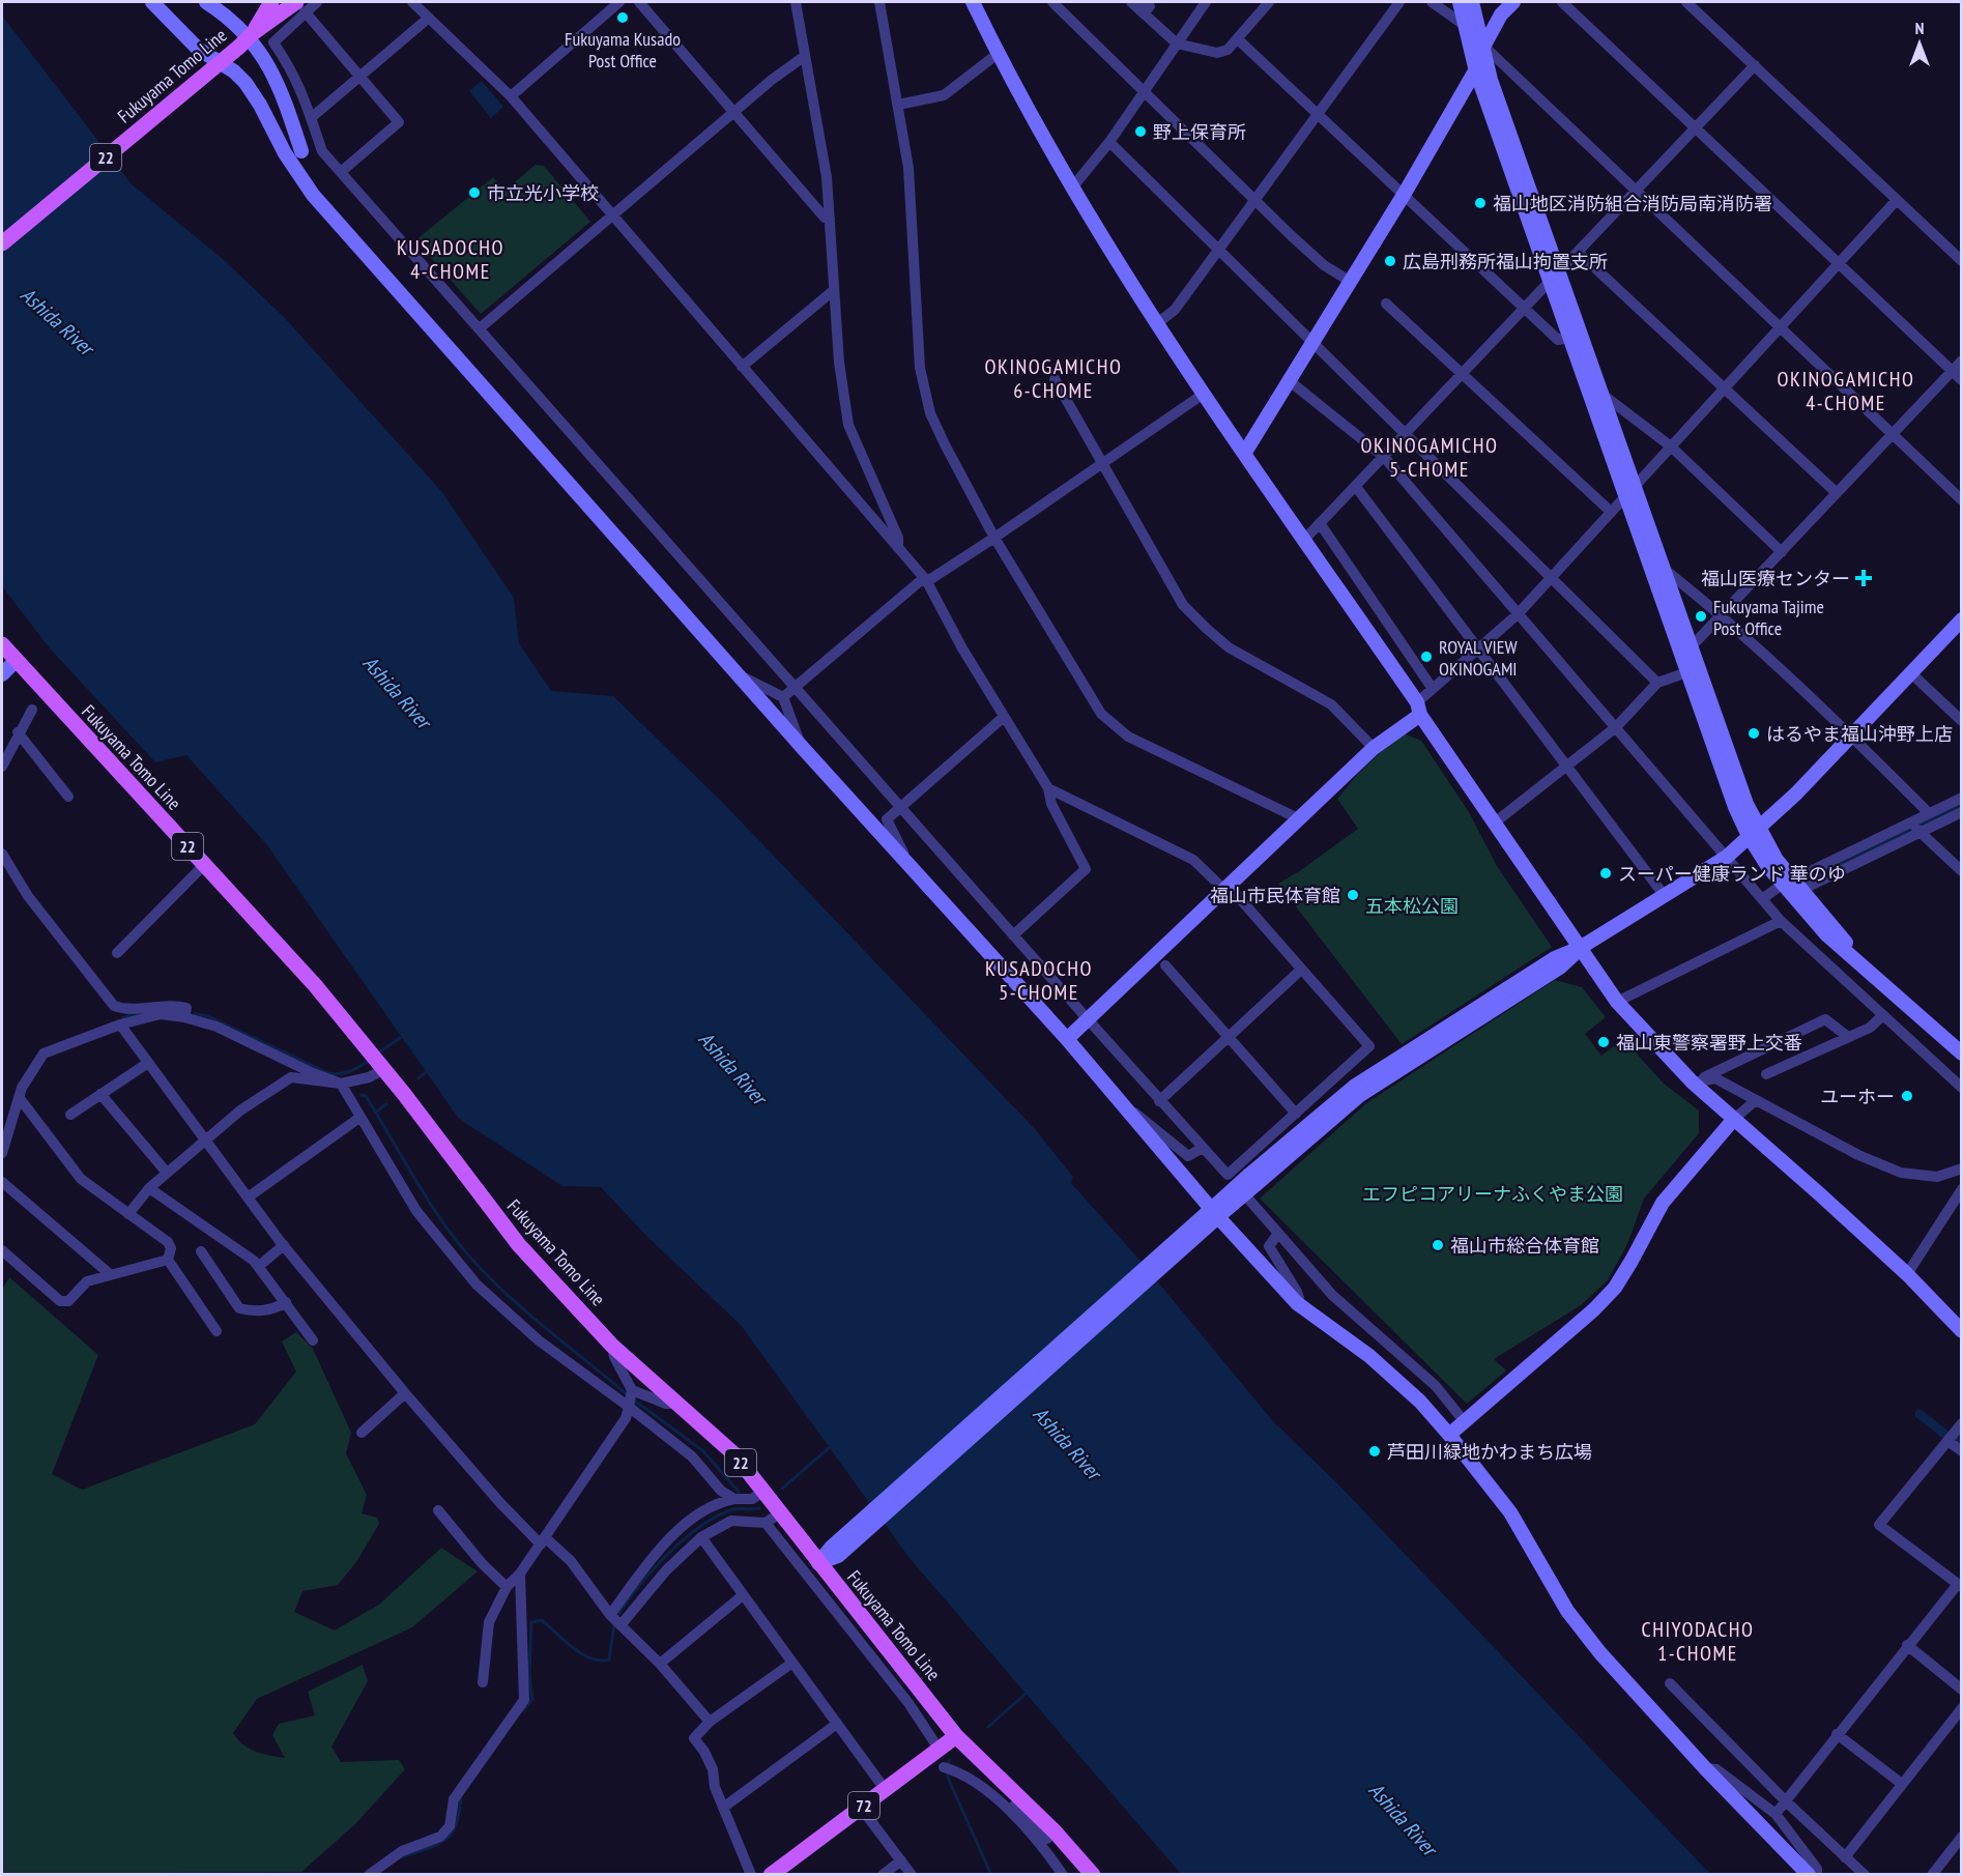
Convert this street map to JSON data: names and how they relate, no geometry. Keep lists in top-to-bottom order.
{
  "streets": {
    "main road": ["Fukuyama Tomo Line", "22", "72"]
  },
  "crossings": [
    ["Fukuyama Tomo Line", "72"]
  ],
  "districts": [
    "KUSADOCHO 4-CHOME",
    "OKINOGAMICHO 6-CHOME",
    "OKINOGAMICHO 4-CHOME",
    "OKINOGAMICHO 5-CHOME",
    "KUSADOCHO 5-CHOME",
    "CHIYODACHO 1-CHOME"
  ],
  "water": ["Ashida River"],
  "parks": ["五本松公園", "エフピコアリーナふくやま公園"],
  "places": {
    "other": [
      "Fukuyama Kusado Post Office",
      "野上保育所",
      "市立光小学校",
      "福山地区消防組合消防局南消防署",
      "広島刑務所福山拘置支所",
      "Fukuyama Tajime Post Office",
      "ROYAL VIEW OKINOGAMI",
      "はるやま福山沖野上店",
      "スーパー健康ランド 華のゆ",
      "福山市民体育館",
      "福山東警察署野上交番",
      "ユーホー",
      "福山市総合体育館",
      "芦田川緑地かわまち広場"
    ],
    "health": ["福山医療センター"]
  },
  "north": "top"
}
